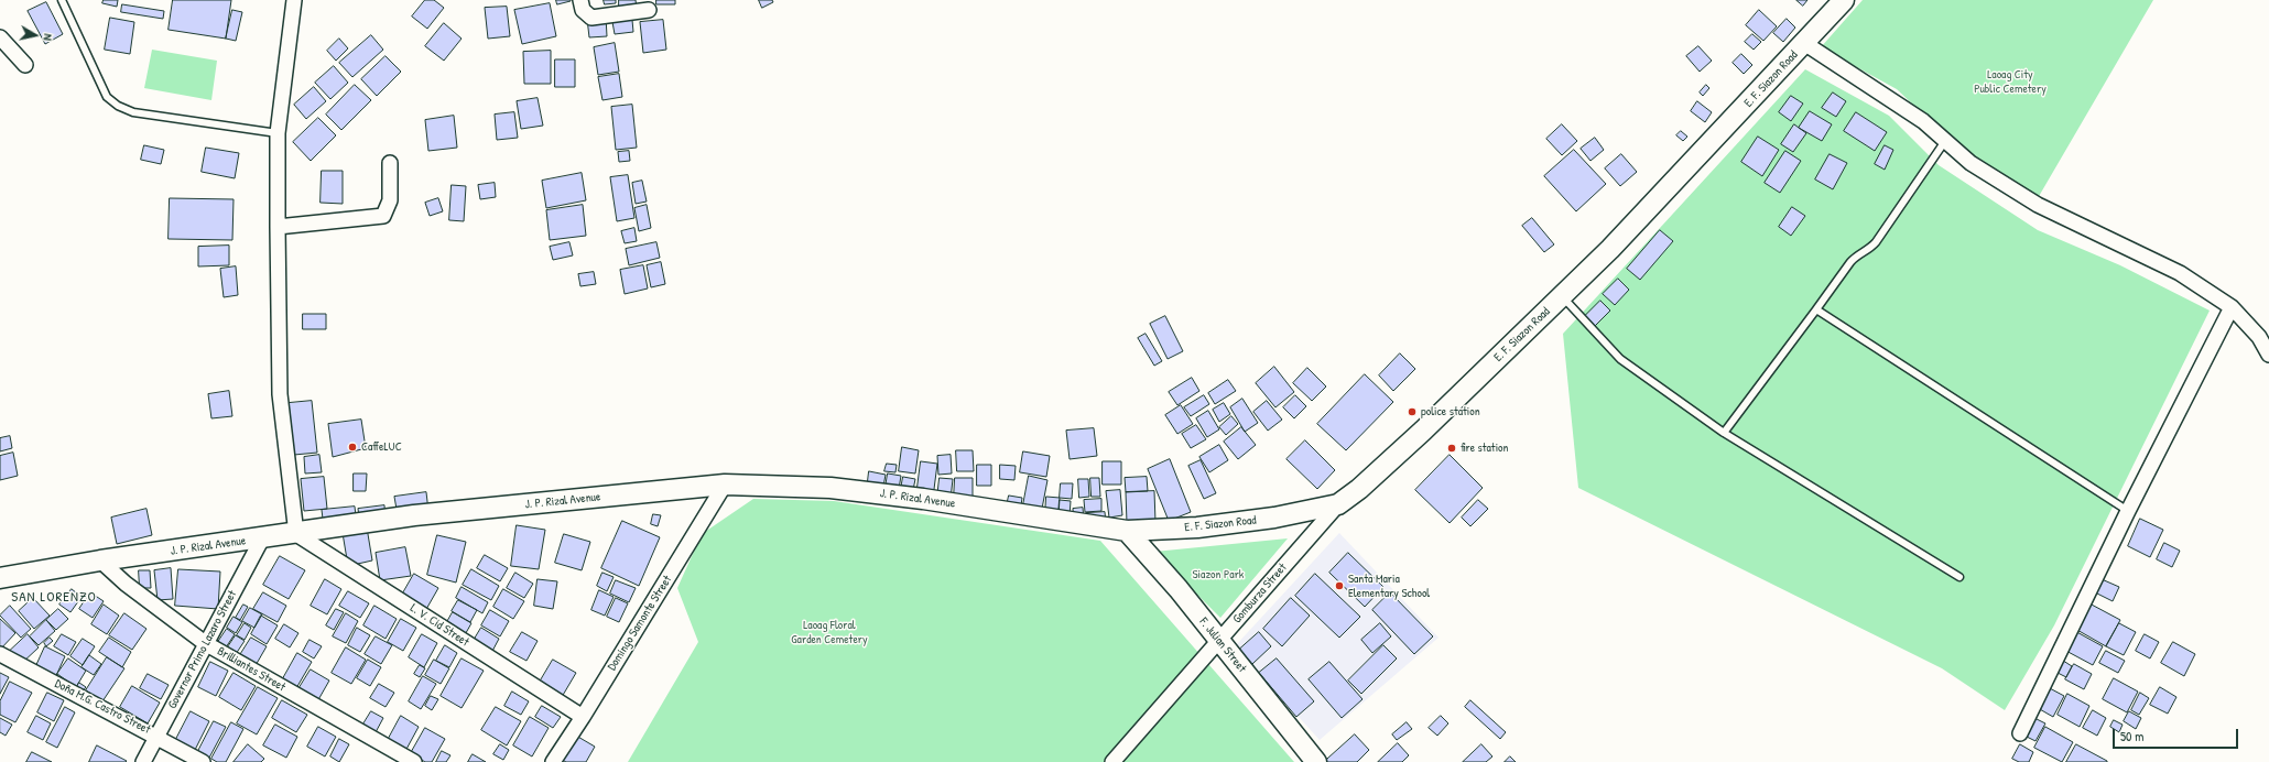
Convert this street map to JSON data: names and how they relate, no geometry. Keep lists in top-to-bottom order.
{
  "streets": {
    "main road": ["E. F. Siazon Road", "J. P. Rizal Avenue", "F. Julian Street"],
    "street": [
      "Gomburza Street",
      "Domingo Samonte Street",
      "L. V. Cid Street",
      "Governor Primo Lazaro Street",
      "Brilliantes Street",
      "Doña M.G. Castro Street"
    ]
  },
  "crossings": [
    ["E. F. Siazon Road", "J. P. Rizal Avenue"],
    ["E. F. Siazon Road", "Gomburza Street"],
    ["E. F. Siazon Road", "F. Julian Street"],
    ["J. P. Rizal Avenue", "Domingo Samonte Street"],
    ["J. P. Rizal Avenue", "L. V. Cid Street"],
    ["J. P. Rizal Avenue", "F. Julian Street"],
    ["J. P. Rizal Avenue", "Governor Primo Lazaro Street"],
    ["J. P. Rizal Avenue", "Brilliantes Street"],
    ["Gomburza Street", "F. Julian Street"],
    ["Domingo Samonte Street", "L. V. Cid Street"],
    ["Governor Primo Lazaro Street", "Brilliantes Street"],
    ["Governor Primo Lazaro Street", "Doña M.G. Castro Street"]
  ],
  "districts": ["SAN LORENZO"],
  "parks": ["Laoag City Public Cemetery", "Siazon Park", "Laoag Floral Garden Cemetery"],
  "places": [
    "police station",
    "CaffeLUC",
    "fire station",
    "Santa Maria Elementary School"
  ],
  "scale_bar": "50 m",
  "north": "right"
}
